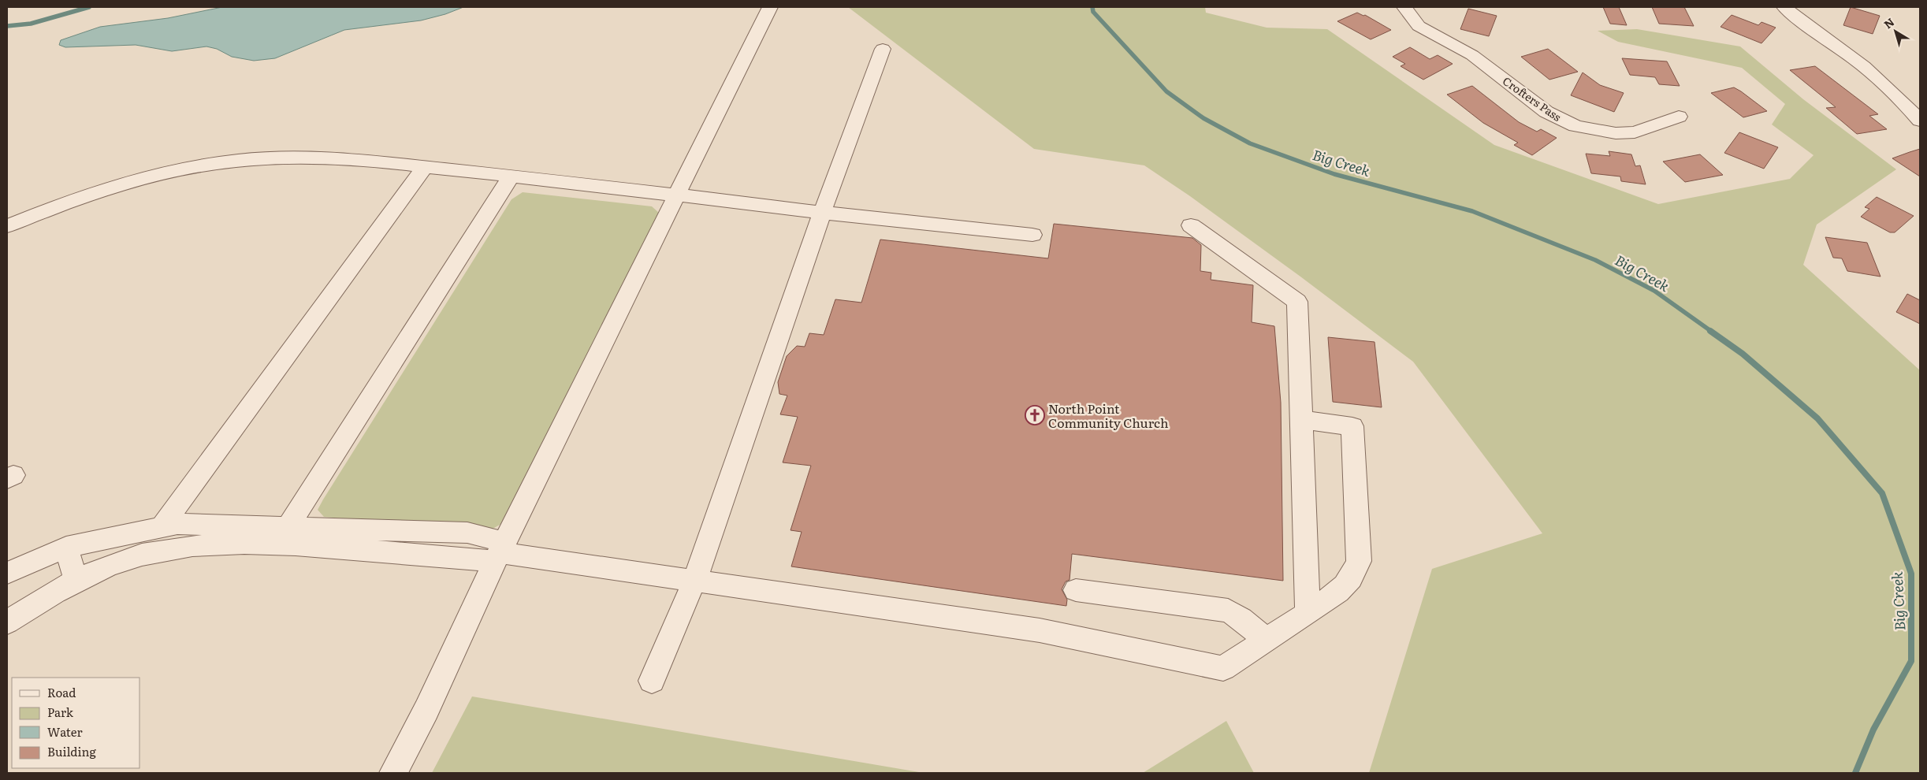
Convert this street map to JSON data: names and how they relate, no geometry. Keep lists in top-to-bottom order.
{
  "streets": {
    "street": ["Crofters Pass"]
  },
  "water": ["Big Creek"],
  "places": {
    "church": ["North Point Community Church"]
  },
  "legend": [
    "Road",
    "Park",
    "Water",
    "Building"
  ],
  "north": "top left"
}
